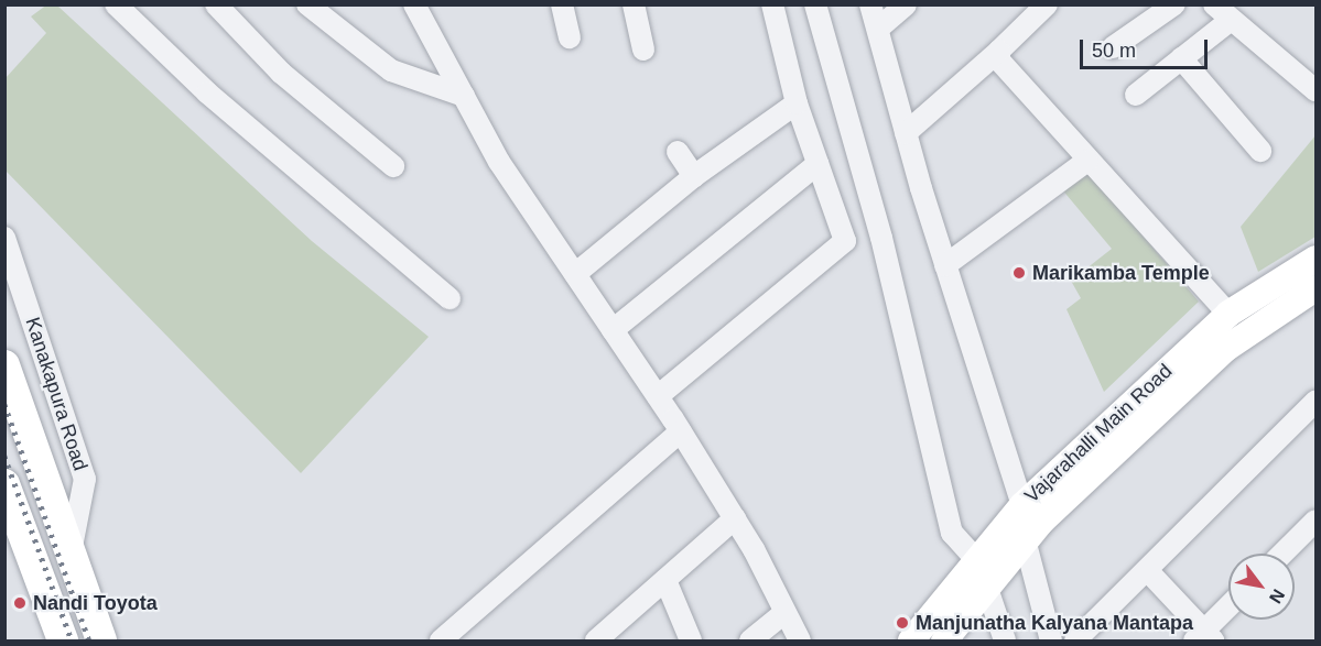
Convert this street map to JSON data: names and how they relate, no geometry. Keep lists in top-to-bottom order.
{
  "streets": {
    "highway": ["Kanakapura Road"],
    "main road": ["Vajarahalli Main Road"]
  },
  "places": ["Marikamba Temple", "Nandi Toyota", "Manjunatha Kalyana Mantapa"],
  "scale_bar": "50 m",
  "north": "bottom right"
}
